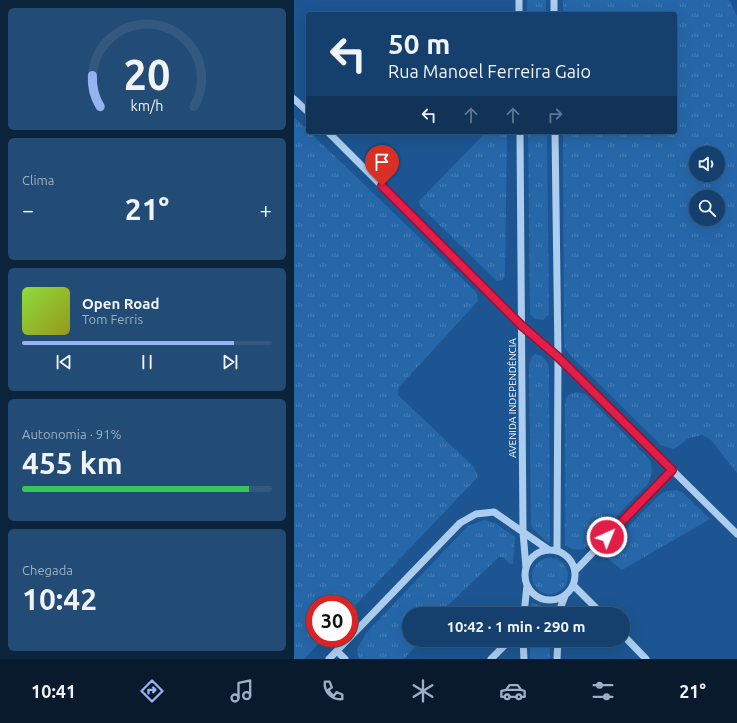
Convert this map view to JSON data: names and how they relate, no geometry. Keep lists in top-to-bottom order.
{
  "streets": {
    "street": ["AVENIDA INDEPENDÊNCIA"]
  },
  "page": {
    "turn": ["50 m", "Rua Manoel Ferreira Gaio"],
    "tile": [
      "Clima",
      ["Autonomia · 91%", "455 km"],
      ["Chegada", "10:42"]
    ],
    "heat": ["−", "21°", "+"],
    "song": ["Open Road", "Tom Ferris"],
    "limit": "30",
    "trip": "10:42 · 1 min · 290 m",
    "tabs": ["10:41", "21°"],
    "gauge": ["20", "km/h"]
  }
}
